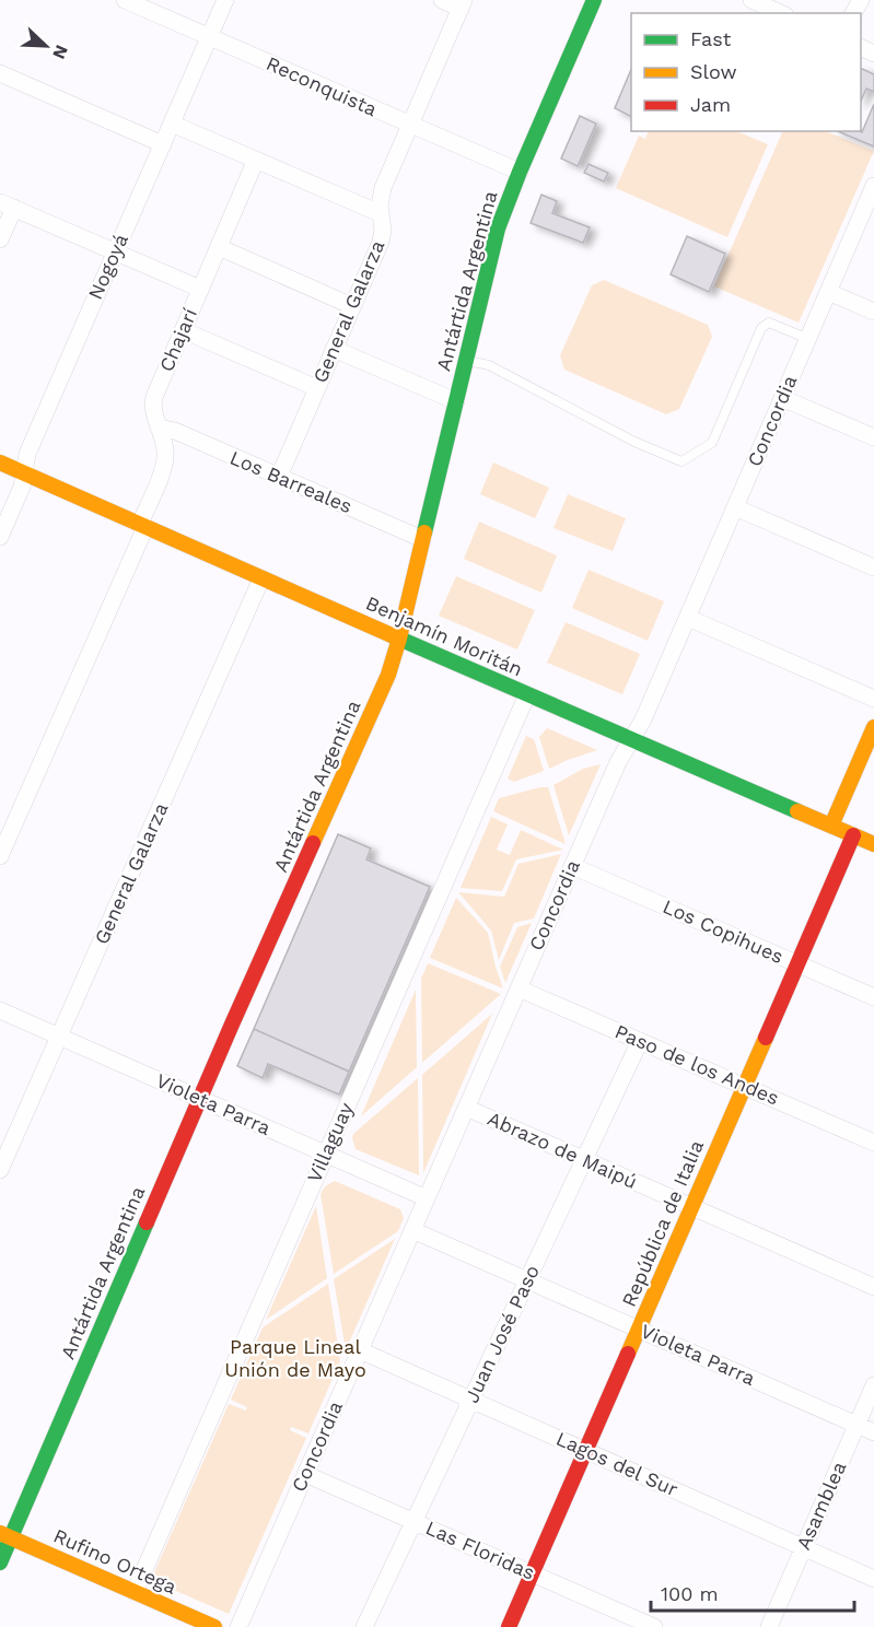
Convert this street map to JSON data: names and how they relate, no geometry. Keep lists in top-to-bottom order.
{
  "streets": {
    "street": [
      "Reconquista",
      "Nogoyá",
      "Antártida Argentina",
      "General Galarza",
      "Chajarí",
      "Concordia",
      "Los Barreales",
      "Benjamín Moritán",
      "Los Copihues",
      "Paso de los Andes",
      "Violeta Parra",
      "Villaguay",
      "Abrazo de Maipú",
      "República de Italia",
      "Juan José Paso",
      "Lagos del Sur",
      "Asamblea",
      "Las Floridas",
      "Rufino Ortega"
    ]
  },
  "crossings": [
    ["Reconquista", "Nogoyá"],
    ["Reconquista", "Antártida Argentina"],
    ["Reconquista", "General Galarza"],
    ["Nogoyá", "Benjamín Moritán"],
    ["Antártida Argentina", "Los Barreales"],
    ["Antártida Argentina", "Benjamín Moritán"],
    ["Antártida Argentina", "Violeta Parra"],
    ["Antártida Argentina", "Rufino Ortega"],
    ["General Galarza", "Los Barreales"],
    ["General Galarza", "Benjamín Moritán"],
    ["General Galarza", "Violeta Parra"],
    ["Chajarí", "Los Barreales"],
    ["Chajarí", "Benjamín Moritán"],
    ["Concordia", "Benjamín Moritán"],
    ["Concordia", "Los Copihues"],
    ["Concordia", "Paso de los Andes"],
    ["Concordia", "Violeta Parra"],
    ["Concordia", "Abrazo de Maipú"],
    ["Concordia", "Lagos del Sur"],
    ["Concordia", "Las Floridas"],
    ["Benjamín Moritán", "Villaguay"],
    ["Benjamín Moritán", "República de Italia"],
    ["Los Copihues", "República de Italia"],
    ["Paso de los Andes", "República de Italia"],
    ["Paso de los Andes", "Juan José Paso"],
    ["Violeta Parra", "Villaguay"],
    ["Violeta Parra", "República de Italia"],
    ["Violeta Parra", "Juan José Paso"],
    ["Violeta Parra", "Asamblea"],
    ["Villaguay", "Rufino Ortega"],
    ["Abrazo de Maipú", "República de Italia"],
    ["Abrazo de Maipú", "Juan José Paso"],
    ["República de Italia", "Lagos del Sur"],
    ["República de Italia", "Las Floridas"],
    ["Juan José Paso", "Lagos del Sur"],
    ["Juan José Paso", "Las Floridas"],
    ["Lagos del Sur", "Asamblea"]
  ],
  "parks": ["Parque Lineal Unión de Mayo"],
  "legend": ["Fast", "Slow", "Jam"],
  "scale_bar": "100 m",
  "north": "bottom right"
}
